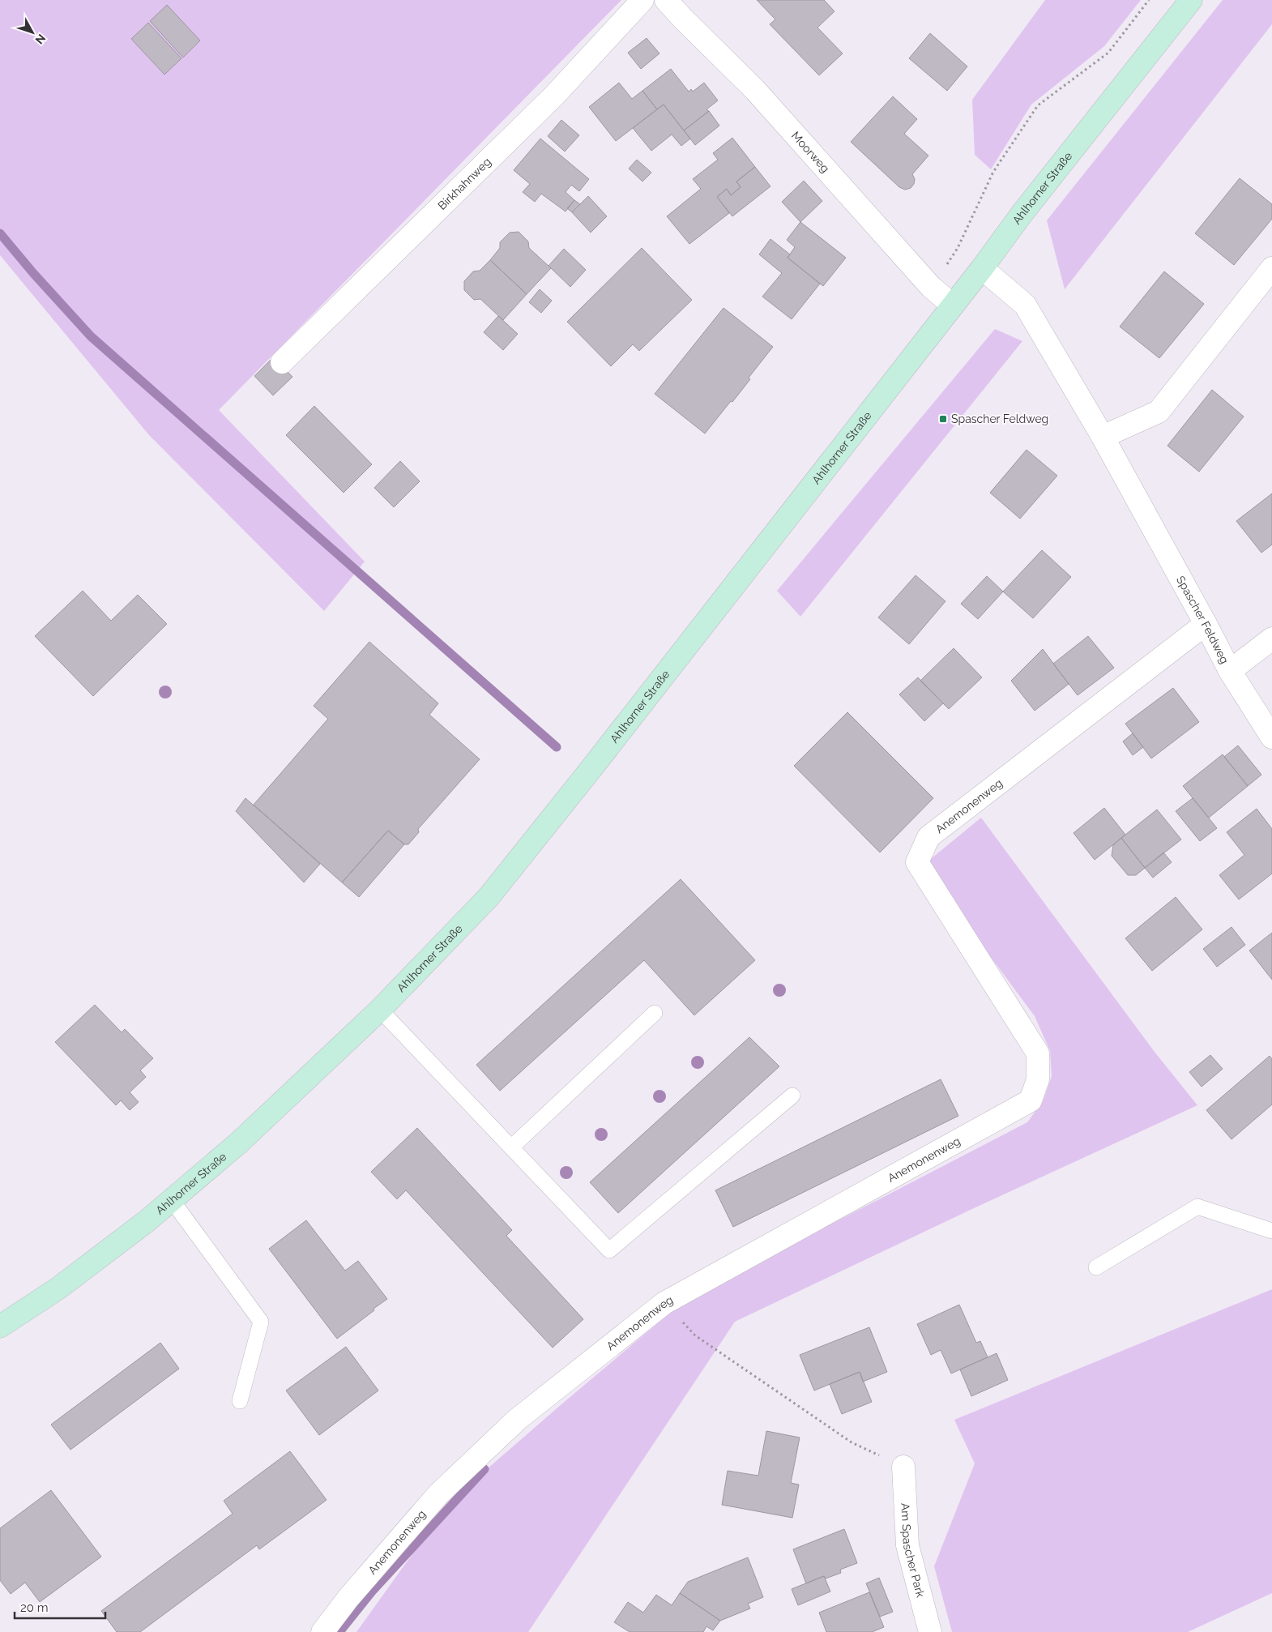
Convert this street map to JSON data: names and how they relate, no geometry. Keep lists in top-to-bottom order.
{
  "streets": {
    "street": [
      "Moorweg",
      "Birkhahnweg",
      "Ahlhorner Straße",
      "Spascher Feldweg",
      "Anemonenweg",
      "Am Spascher Park"
    ]
  },
  "crossings": [
    ["Moorweg", "Ahlhorner Straße"],
    ["Ahlhorner Straße", "Spascher Feldweg"],
    ["Spascher Feldweg", "Anemonenweg"]
  ],
  "places": {
    "transit": ["Spascher Feldweg"]
  },
  "scale_bar": "20 m",
  "north": "bottom right"
}
